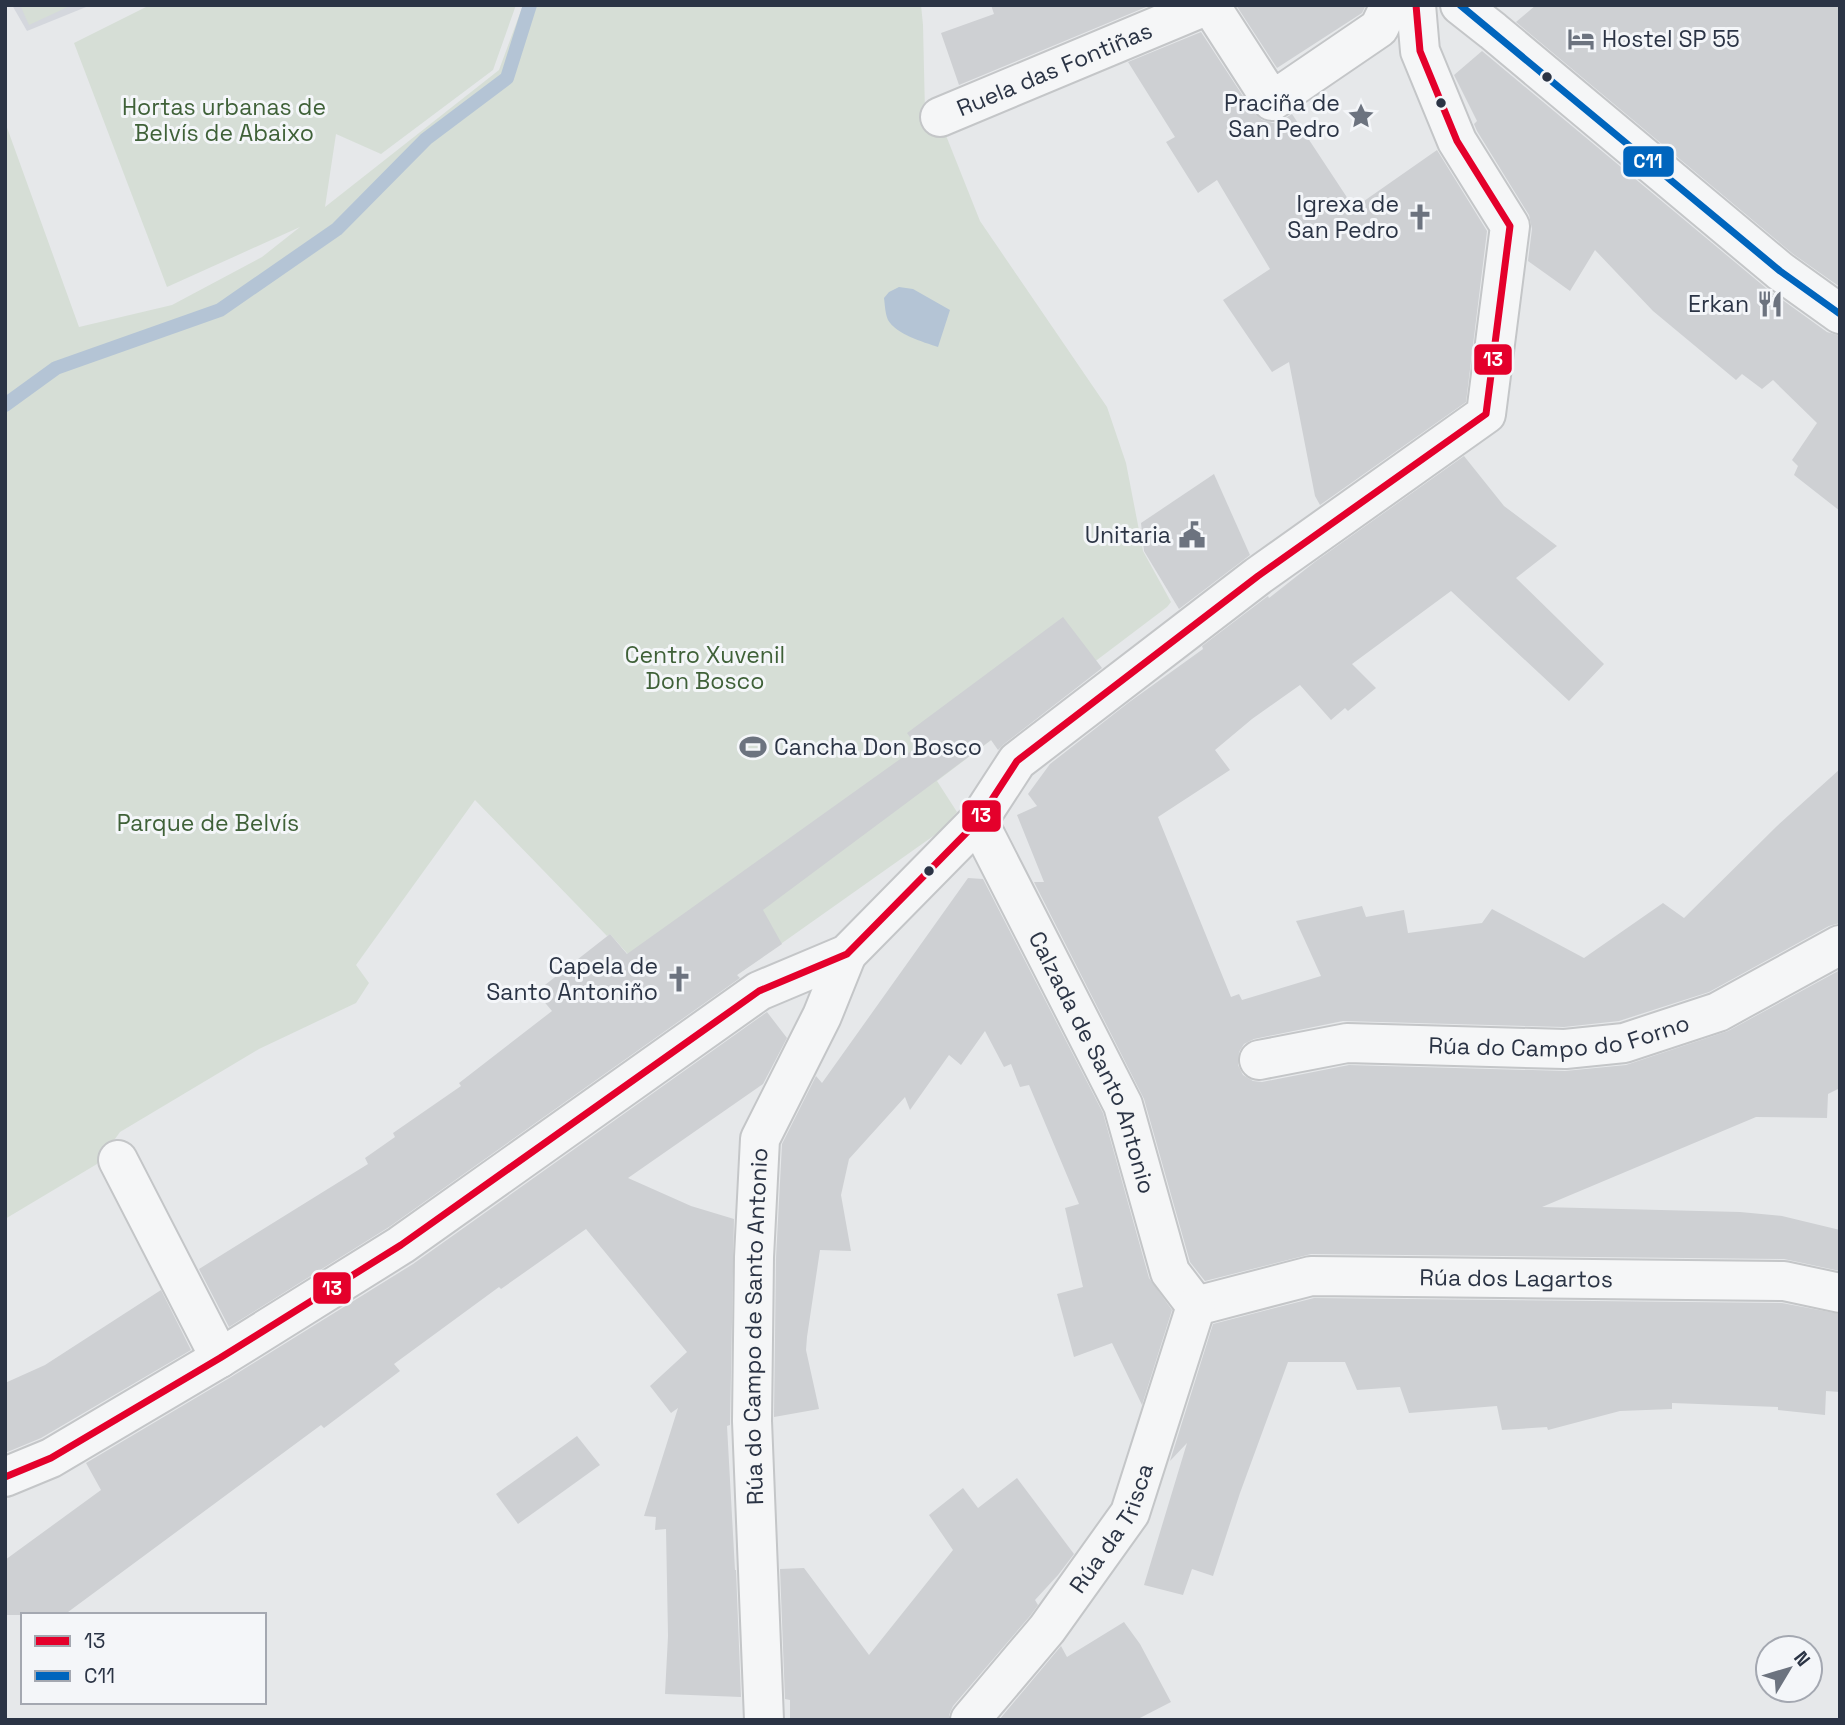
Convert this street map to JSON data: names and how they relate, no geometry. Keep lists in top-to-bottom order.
{
  "streets": {
    "street": [
      "Ruela das Fontiñas",
      "Rúa do Campo do Forno",
      "Calzada de Santo Antonio",
      "Rúa dos Lagartos",
      "Rúa do Campo de Santo Antonio",
      "Rúa da Trisca"
    ]
  },
  "crossings": [
    ["Calzada de Santo Antonio", "Rúa dos Lagartos"],
    ["Calzada de Santo Antonio", "Rúa da Trisca"],
    ["Rúa dos Lagartos", "Rúa da Trisca"]
  ],
  "parks": ["Hortas urbanas de Belvís de Abaixo", "Centro Xuvenil Don Bosco", "Parque de Belvís"],
  "places": {
    "hotel": ["Hostel SP 55"],
    "place": ["Praciña de San Pedro"],
    "church": ["Igrexa de San Pedro", "Capela de Santo Antoniño"],
    "restaurant": ["Erkan"],
    "public building": ["Unitaria"],
    "sports": ["Cancha Don Bosco"]
  },
  "lines": ["transit line 13", "transit line C11"],
  "legend": ["13", "C11"],
  "north": "top right"
}
